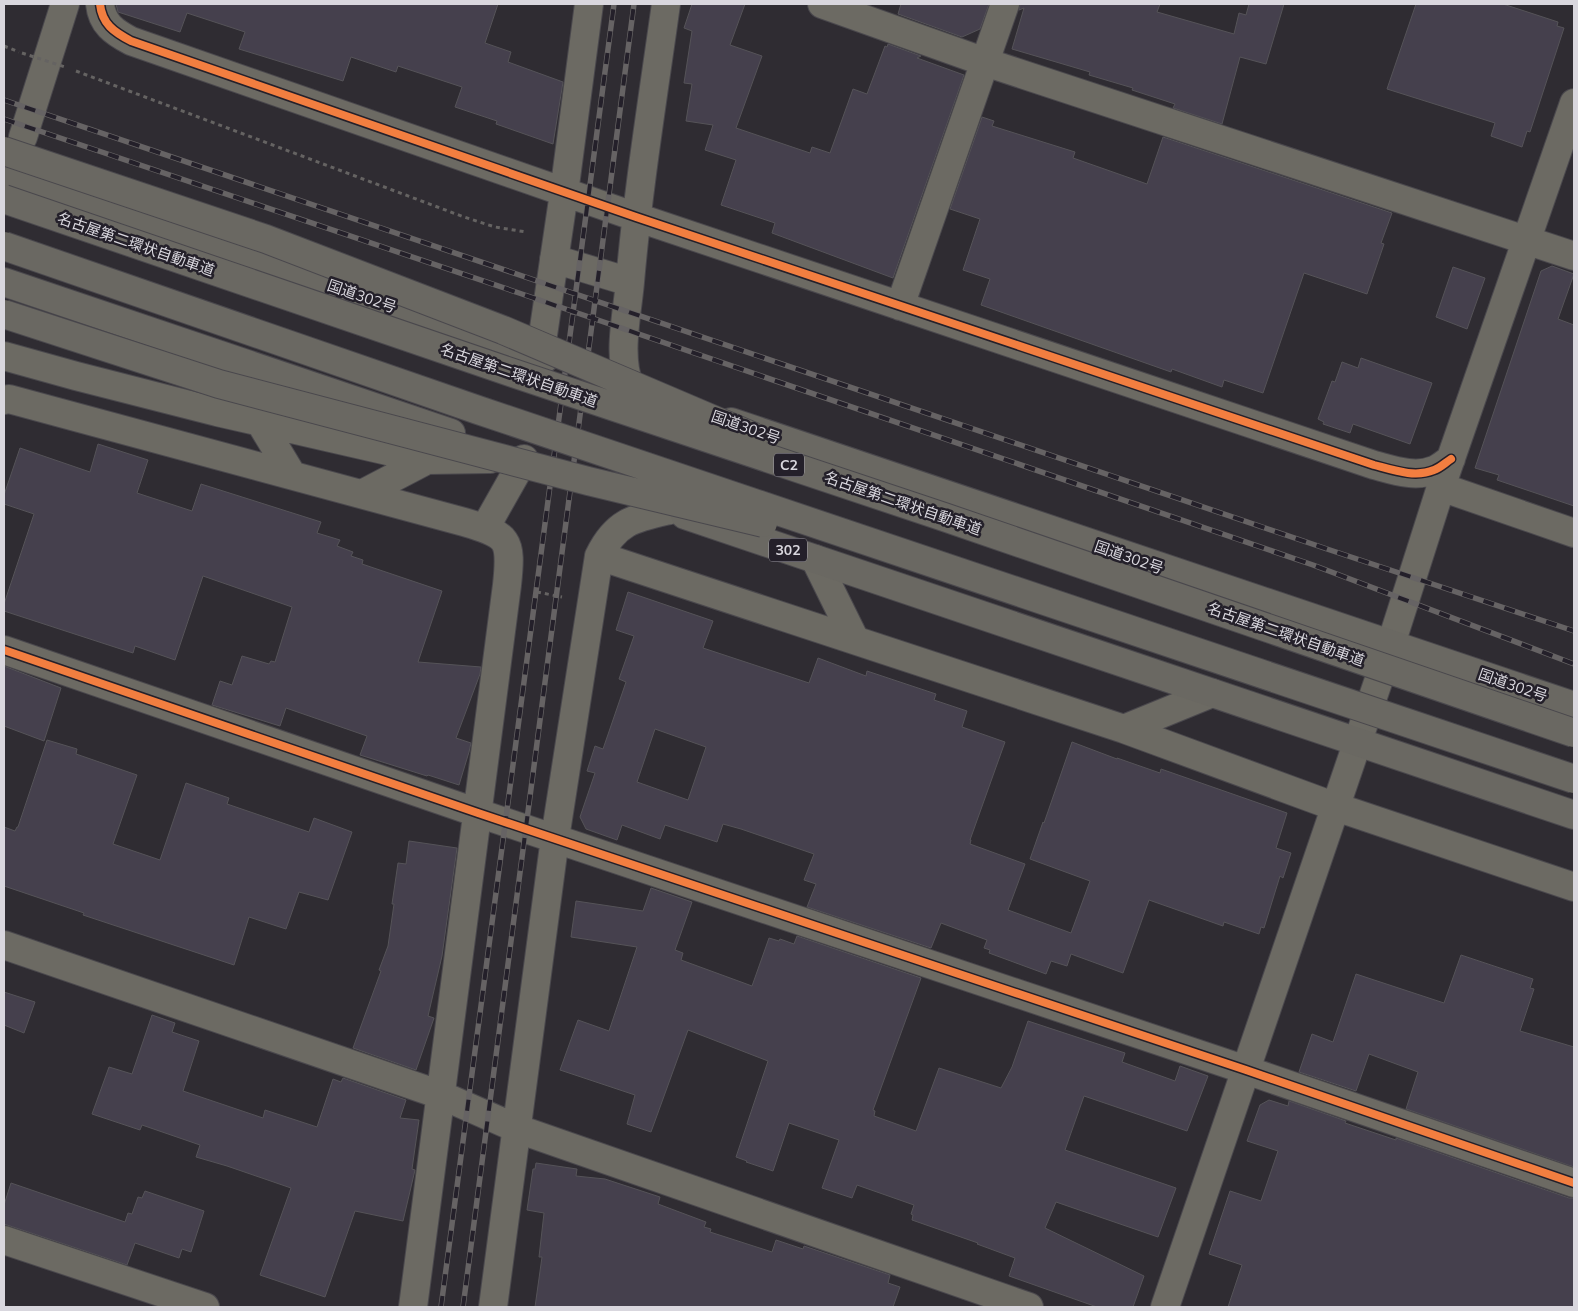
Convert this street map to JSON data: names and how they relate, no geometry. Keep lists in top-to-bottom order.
{
  "streets": {
    "highway": [
      "名古屋第二環状自動車道",
      "国道302号",
      "C2",
      "302"
    ]
  }
}
